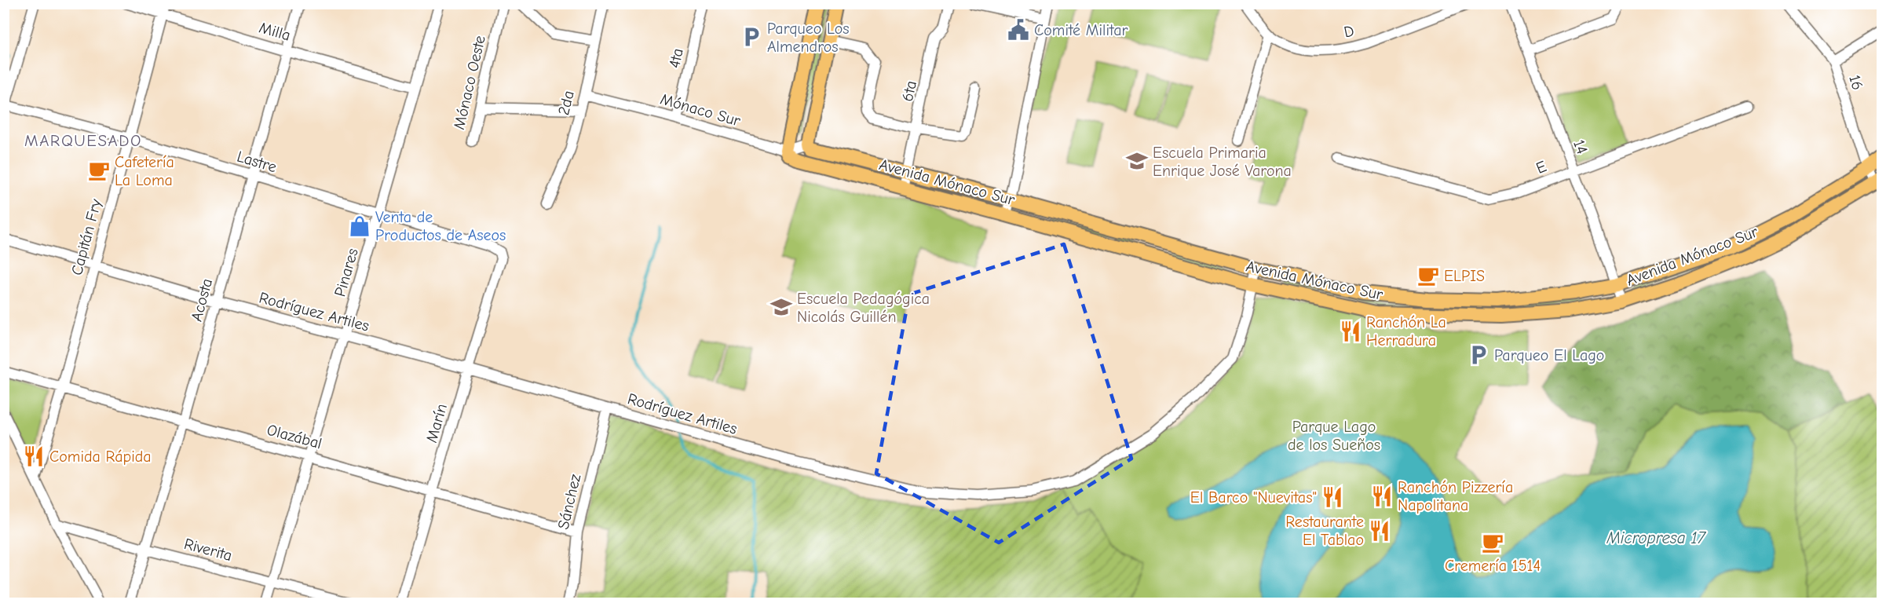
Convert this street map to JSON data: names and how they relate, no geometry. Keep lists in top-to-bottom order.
{
  "streets": {
    "main road": ["Avenida Mónaco Sur"],
    "street": [
      "Milla",
      "D",
      "4ta",
      "Mónaco Oeste",
      "16",
      "6ta",
      "2da",
      "Mónaco Sur",
      "14",
      "Lastre",
      "E",
      "Capitán Fry",
      "Pinares",
      "Acosta",
      "Rodríguez Artiles",
      "Marín",
      "Olazábal",
      "Sánchez",
      "Riverita"
    ]
  },
  "crossings": [
    ["Milla", "Capitán Fry"],
    ["Milla", "Pinares"],
    ["Milla", "Acosta"],
    ["4ta", "Mónaco Sur"],
    ["16", "Avenida Mónaco Sur"],
    ["6ta", "Avenida Mónaco Sur"],
    ["2da", "Mónaco Sur"],
    ["Mónaco Sur", "Avenida Mónaco Sur"],
    ["14", "E"],
    ["14", "Avenida Mónaco Sur"],
    ["Lastre", "Capitán Fry"],
    ["Lastre", "Pinares"],
    ["Lastre", "Acosta"],
    ["Lastre", "Marín"],
    ["Avenida Mónaco Sur", "Rodríguez Artiles"],
    ["Capitán Fry", "Rodríguez Artiles"],
    ["Capitán Fry", "Olazábal"],
    ["Pinares", "Rodríguez Artiles"],
    ["Pinares", "Olazábal"],
    ["Pinares", "Riverita"],
    ["Acosta", "Rodríguez Artiles"],
    ["Acosta", "Olazábal"],
    ["Acosta", "Riverita"],
    ["Rodríguez Artiles", "Marín"],
    ["Rodríguez Artiles", "Sánchez"],
    ["Marín", "Olazábal"],
    ["Olazábal", "Sánchez"]
  ],
  "districts": ["MARQUESADO"],
  "water": ["Micropresa 17"],
  "parks": ["Parque Lago de los Sueños"],
  "places": {
    "public building": ["Comité Militar"],
    "parking": ["Parqueo Los Almendros", "Parqueo El Lago"],
    "school or university": ["Escuela Primaria Enrique José Varona", "Escuela Pedagógica Nicolás Guillén"],
    "cafe": ["Cafetería La Loma", "ELPIS", "Cremería 1514"],
    "shop": ["Venta de Productos de Aseos"],
    "restaurant": [
      "Ranchón La Herradura",
      "Comida Rápida",
      "Ranchón Pizzería Napolitana",
      "El Barco \"Nuevitas\"",
      "Restaurante El Tablao"
    ]
  }
}
